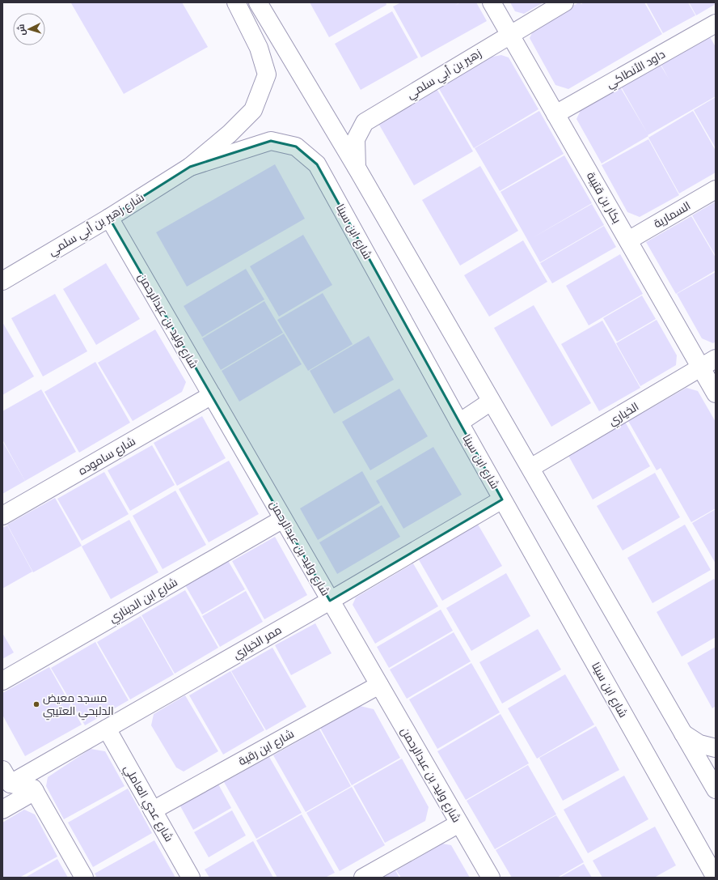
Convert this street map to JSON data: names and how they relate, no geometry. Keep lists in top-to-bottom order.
{
  "streets": {
    "street": [
      "داود الأنطاكي",
      "زهير بن أبي سلمي",
      "بكار بن قتيبة",
      "السمارية",
      "شارع زهير بن أبي سلمي",
      "شارع ابن سينا",
      "شارع وليد بن عبدالرحمن",
      "الخياري",
      "شارع ساموده",
      "شارع ابن الديناري",
      "ممر الخياري",
      "شارع ابن رقية",
      "شارع عدي العاملي"
    ]
  },
  "crossings": [
    ["داود الأنطاكي", "بكار بن قتيبة"],
    ["زهير بن أبي سلمي", "بكار بن قتيبة"],
    ["بكار بن قتيبة", "السمارية"],
    ["بكار بن قتيبة", "الخياري"],
    ["شارع زهير بن أبي سلمي", "شارع ابن سينا"],
    ["شارع زهير بن أبي سلمي", "شارع وليد بن عبدالرحمن"],
    ["شارع ابن سينا", "ممر الخياري"],
    ["شارع وليد بن عبدالرحمن", "شارع ساموده"],
    ["شارع وليد بن عبدالرحمن", "شارع ابن الديناري"],
    ["شارع وليد بن عبدالرحمن", "ممر الخياري"],
    ["شارع وليد بن عبدالرحمن", "شارع ابن رقية"],
    ["ممر الخياري", "شارع عدي العاملي"],
    ["شارع ابن رقية", "شارع عدي العاملي"]
  ],
  "places": ["مسجد معيض الدلبحي العتيبي"],
  "north": "left"
}
